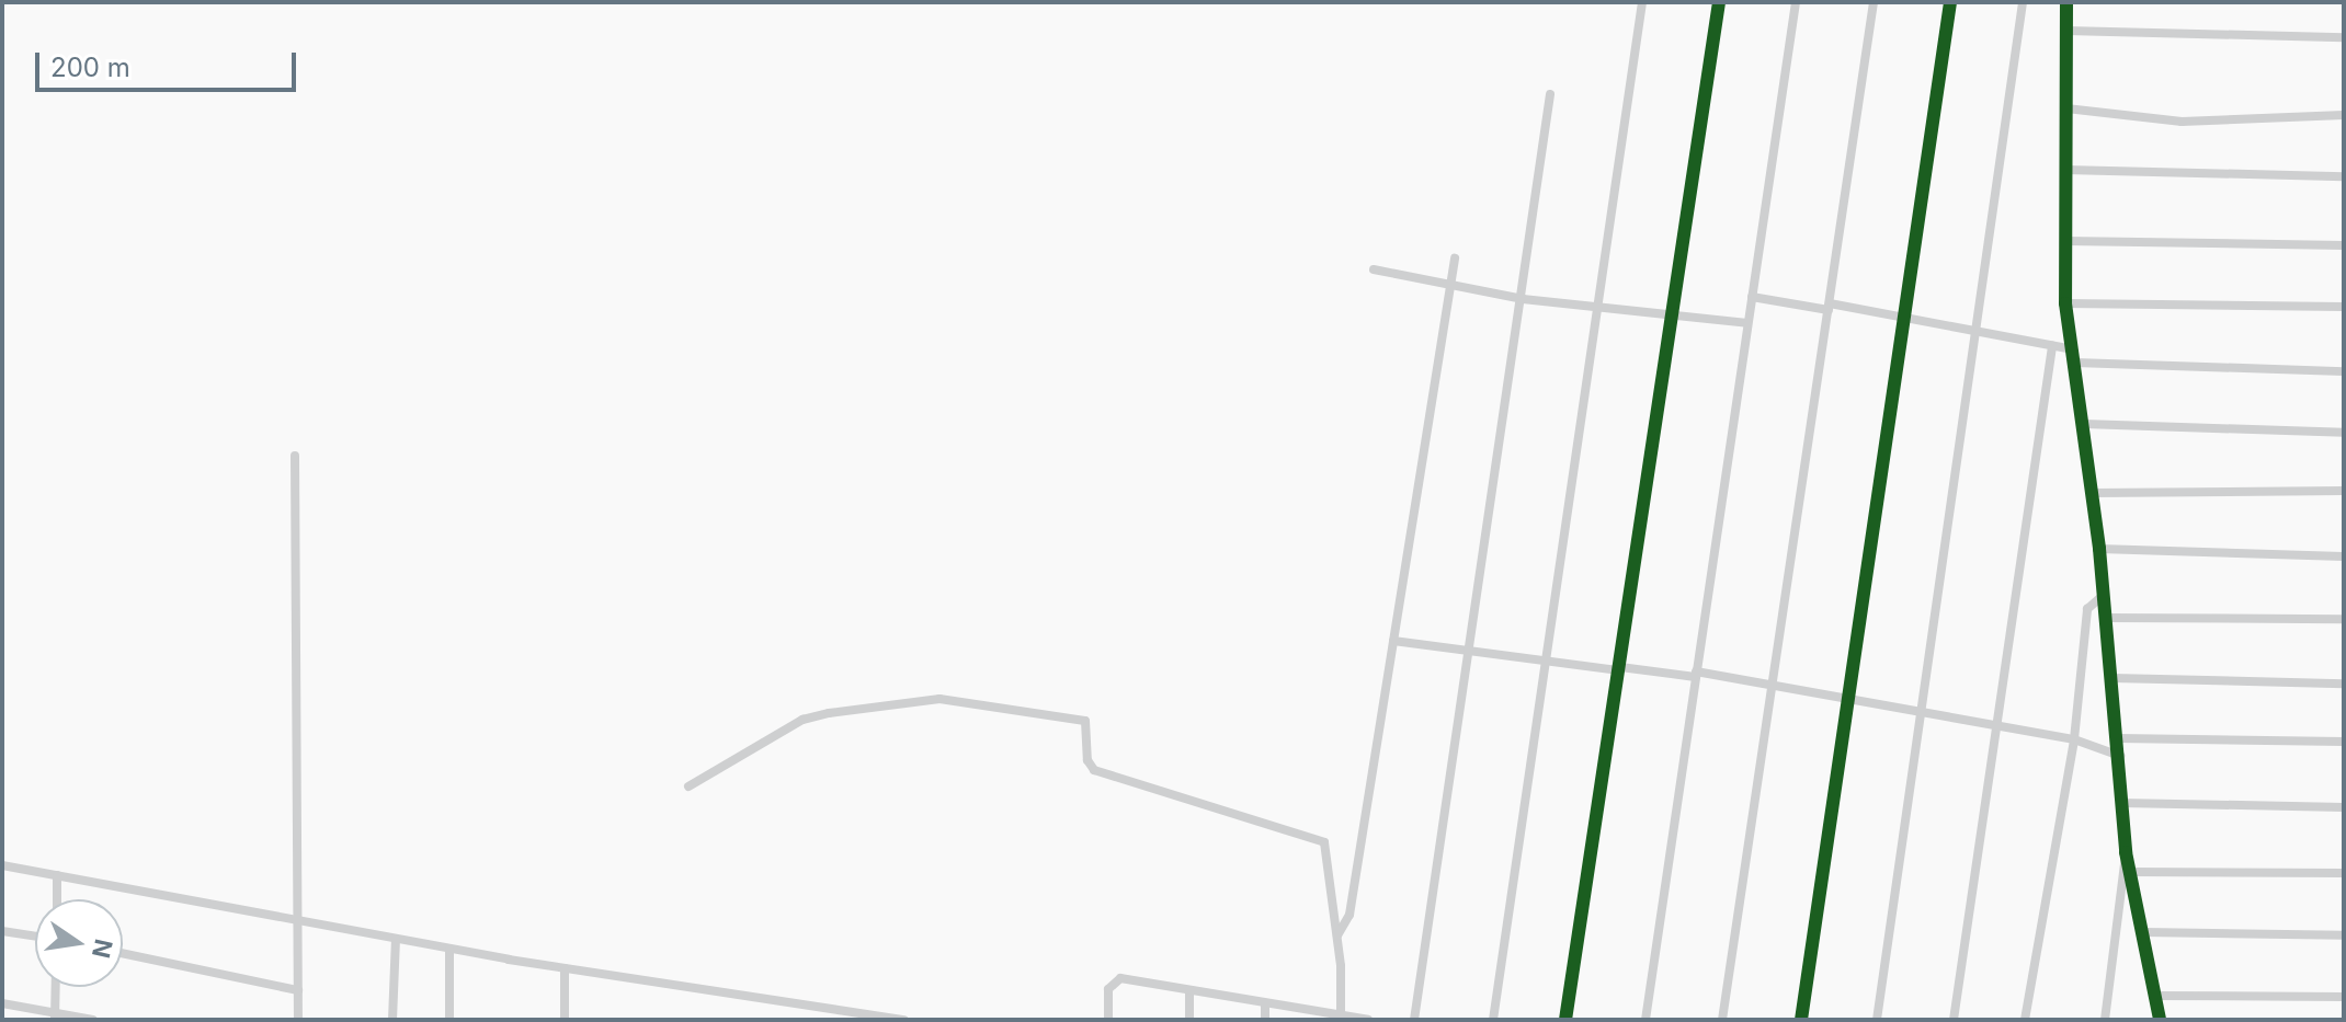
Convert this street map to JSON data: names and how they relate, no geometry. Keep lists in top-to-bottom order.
{
  "scale_bar": "200 m",
  "north": "right"
}
